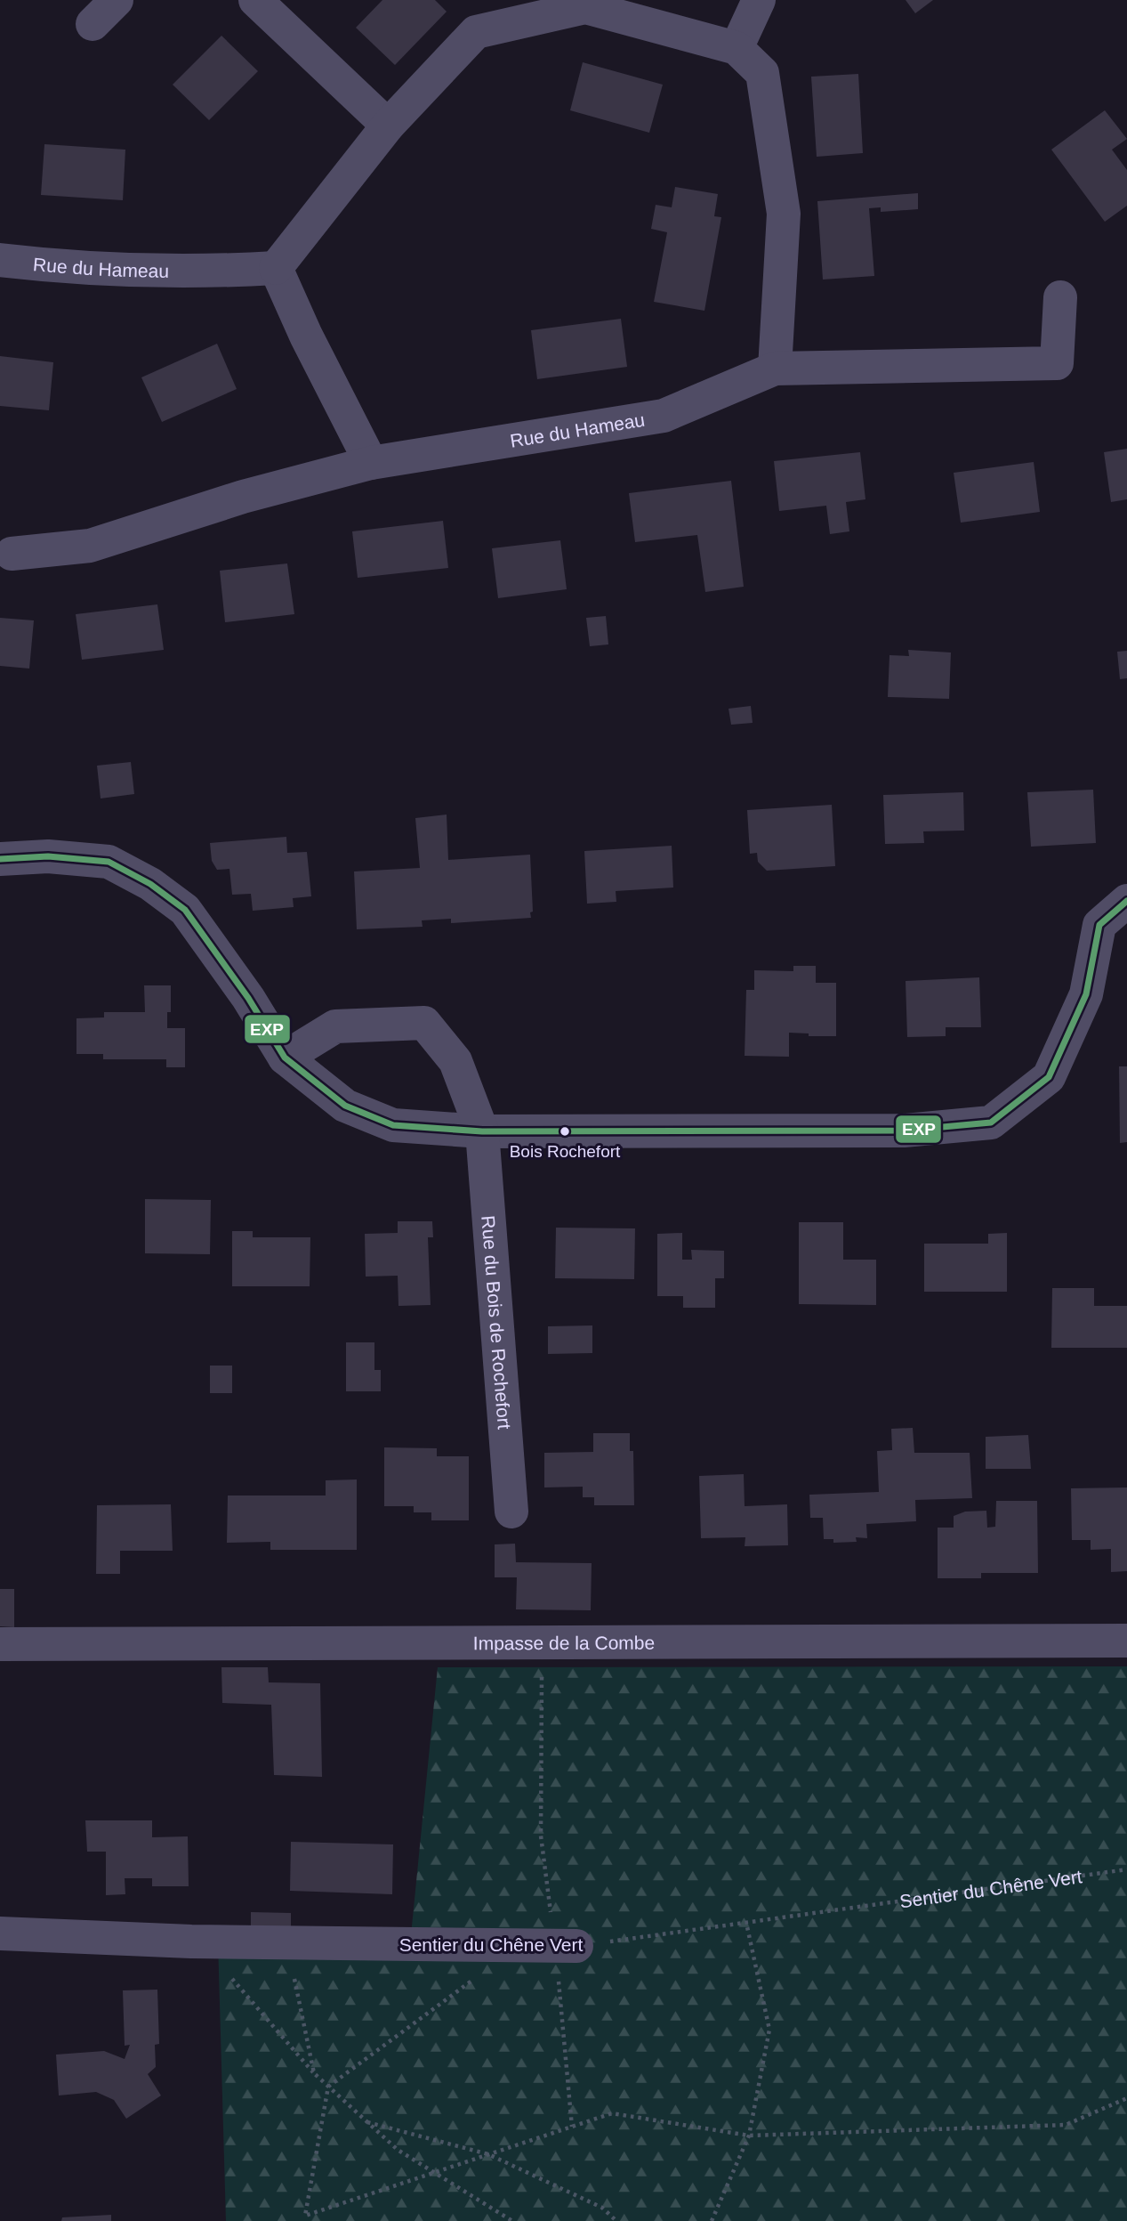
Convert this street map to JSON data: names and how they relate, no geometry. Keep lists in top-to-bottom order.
{
  "streets": {
    "street": [
      "Rue du Hameau",
      "Rue du Bois de Rochefort",
      "Impasse de la Combe",
      "Sentier du Chêne Vert"
    ]
  },
  "places": ["Bois Rochefort"],
  "lines": ["transit line EXP"]
}
